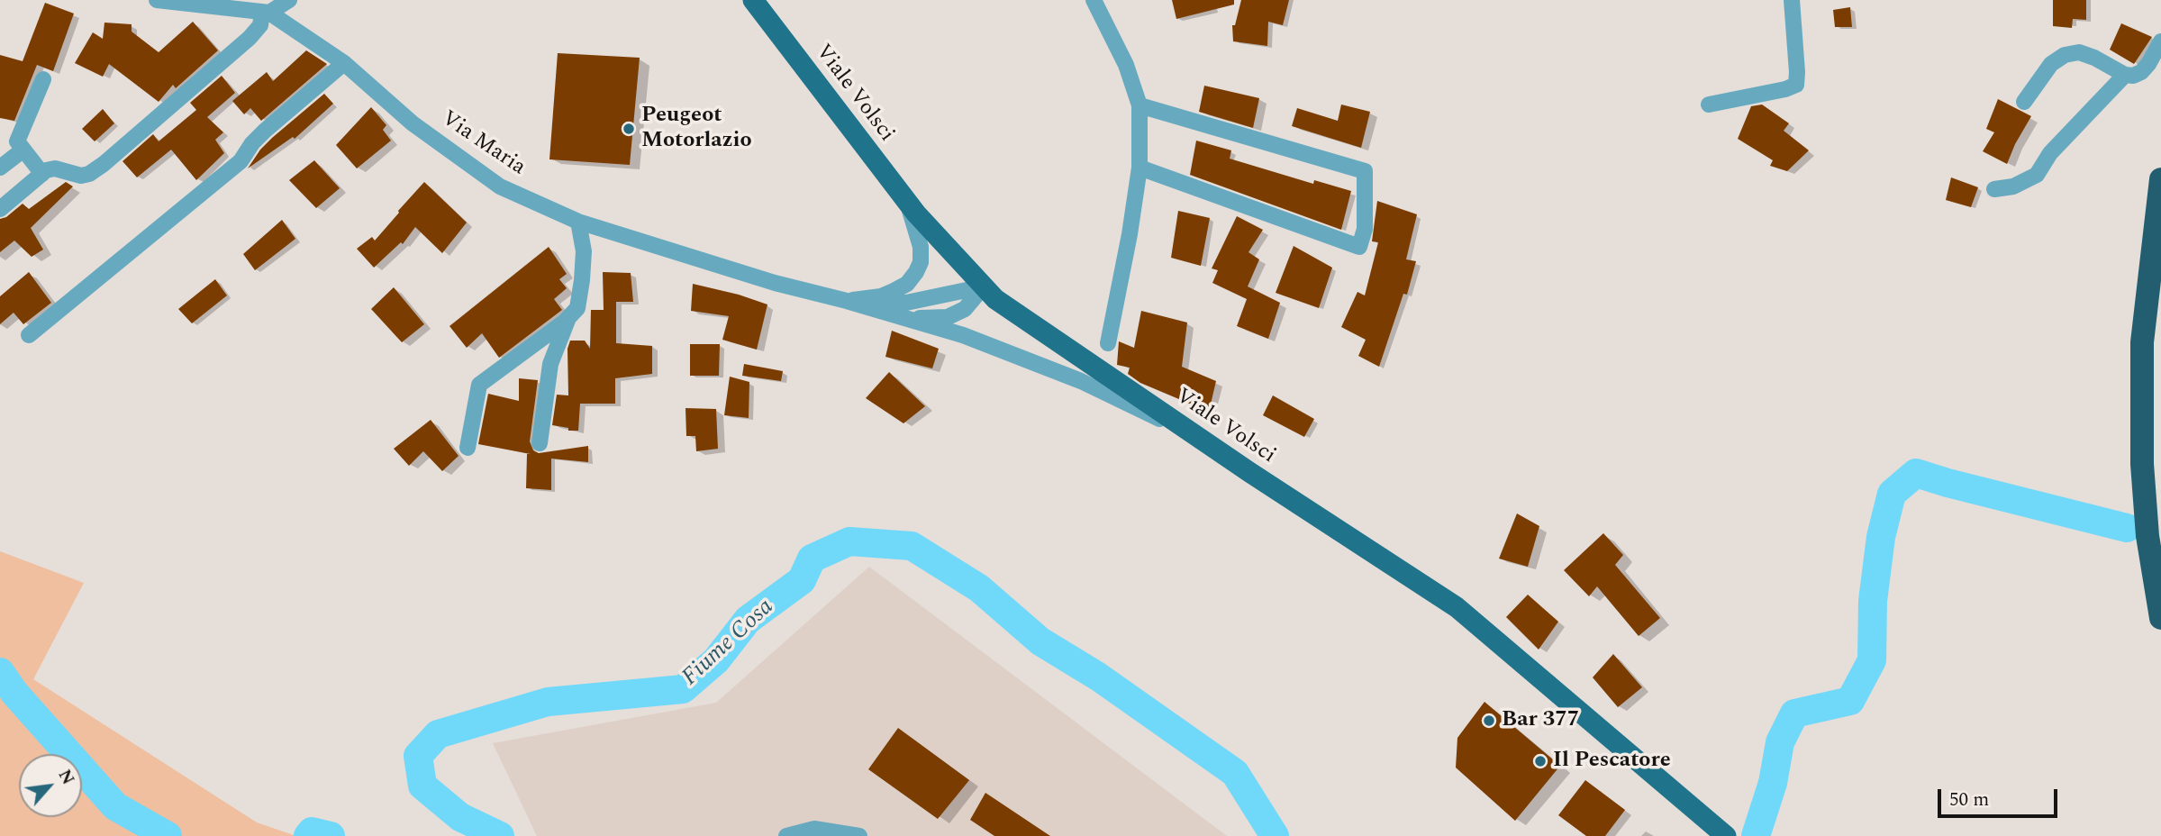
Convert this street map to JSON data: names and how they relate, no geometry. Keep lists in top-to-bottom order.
{
  "streets": {
    "main road": ["Viale Volsci"],
    "street": ["Via Maria"]
  },
  "water": ["Fiume Cosa"],
  "places": ["Peugeot Motorlazio", "Bar 377", "Il Pescatore"],
  "scale_bar": "50 m",
  "north": "top right"
}
